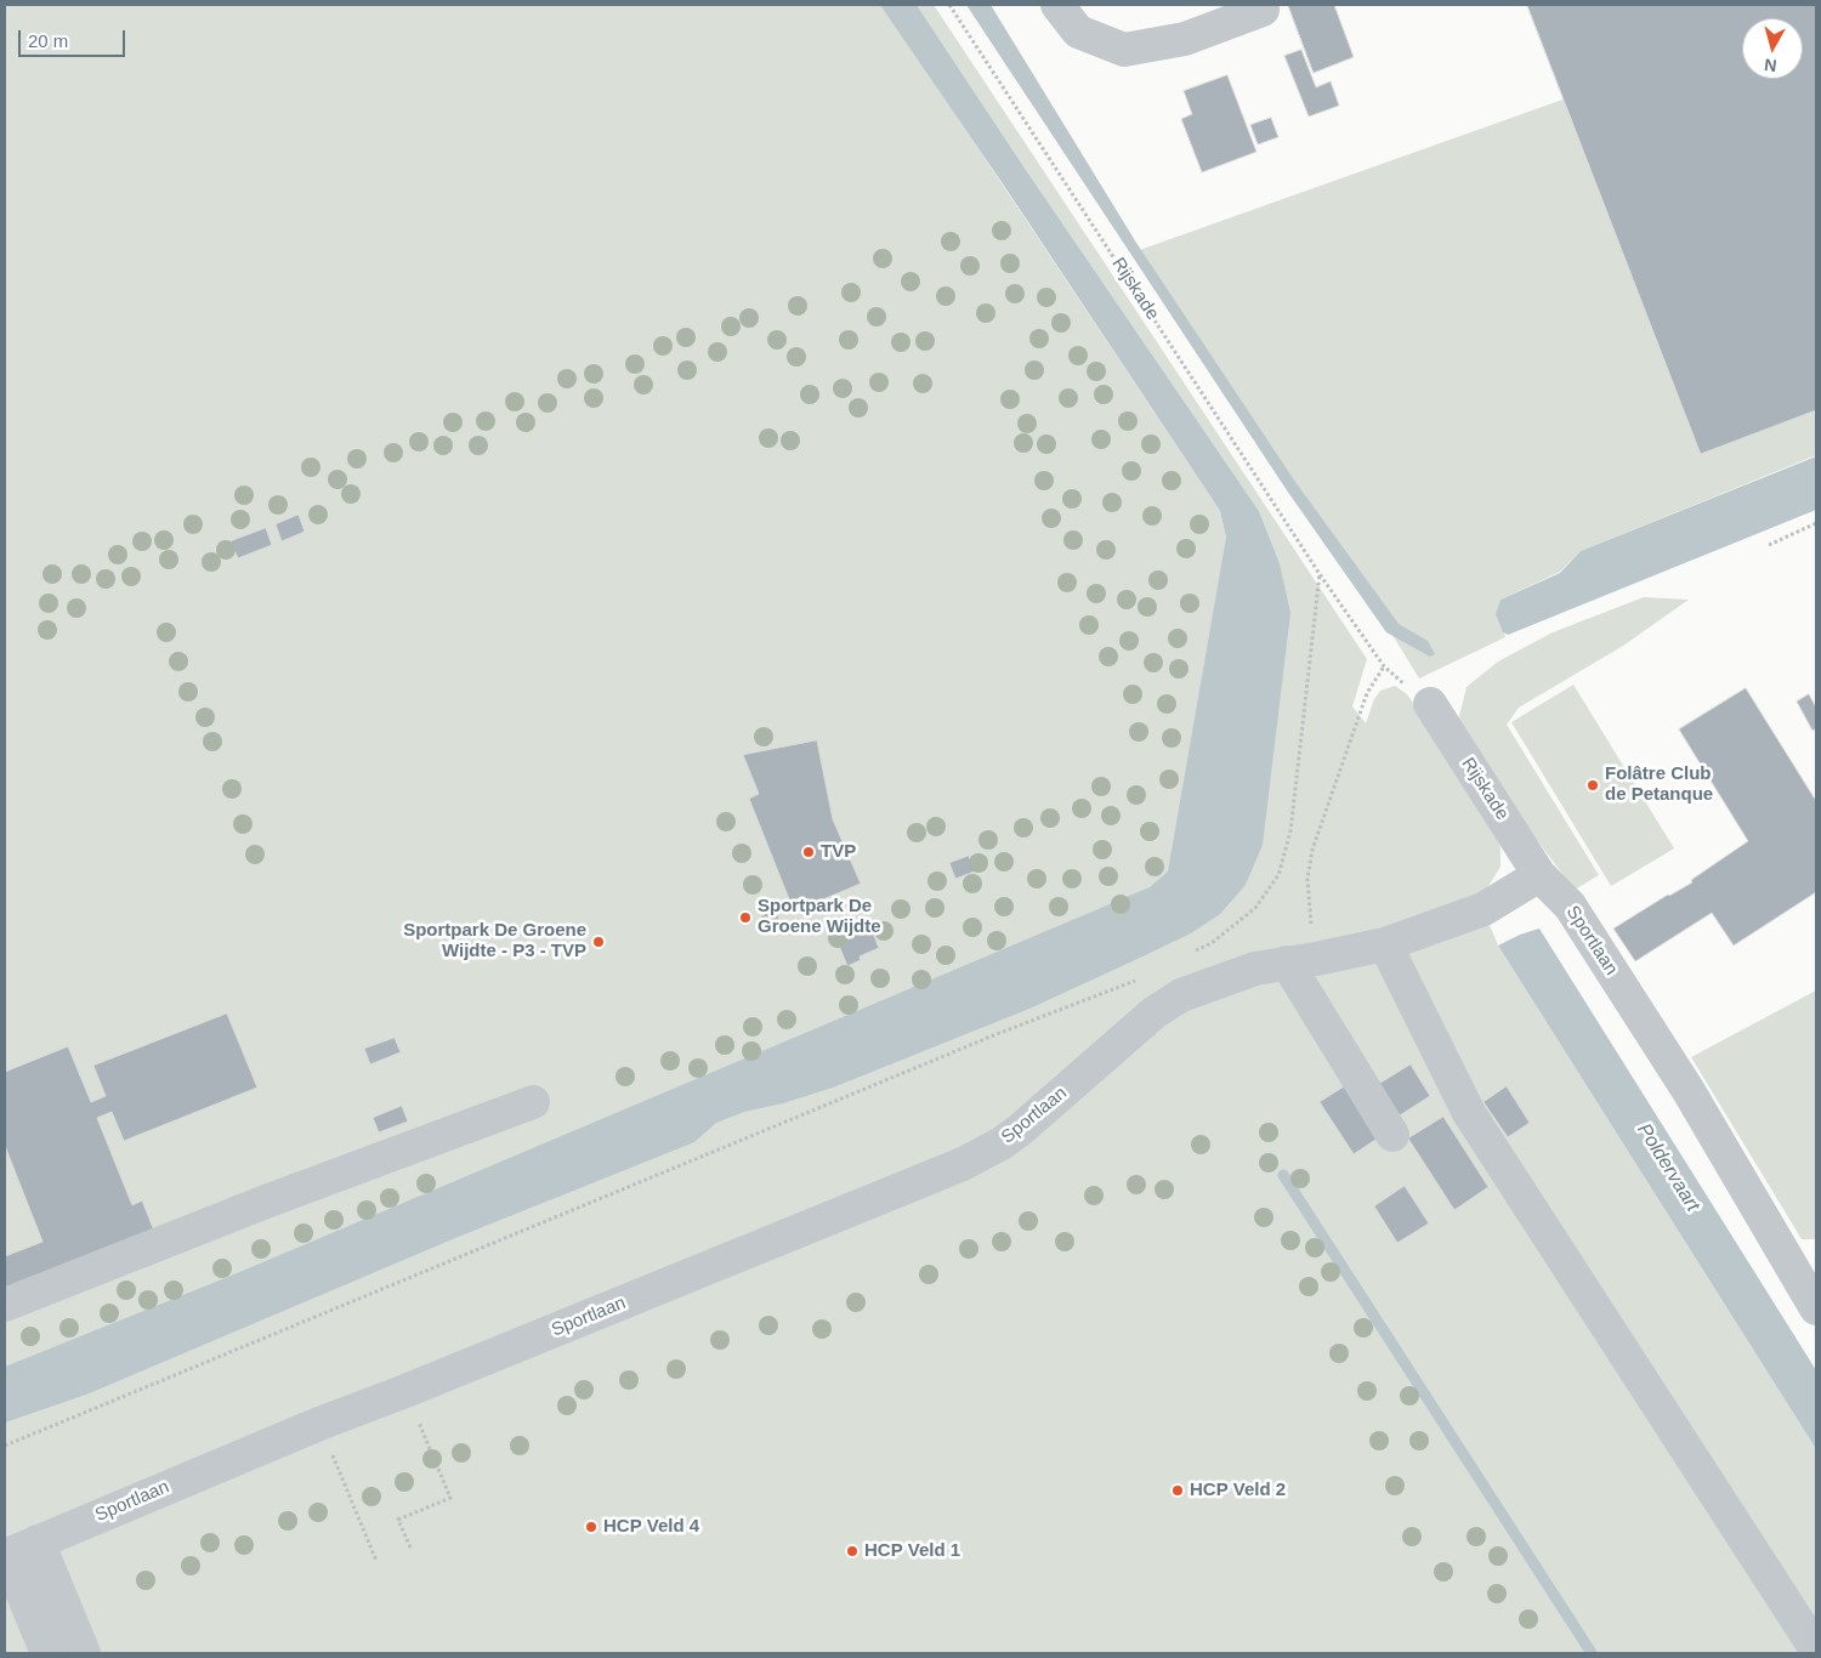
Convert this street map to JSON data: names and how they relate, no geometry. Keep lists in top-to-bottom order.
{
  "streets": {
    "street": ["Rijskade", "Sportlaan"]
  },
  "crossings": [
    ["Rijskade", "Sportlaan"]
  ],
  "water": ["Poldervaart"],
  "places": [
    "Folâtre Club de Petanque",
    "TVP",
    "Sportpark De Groene Wijdte",
    "Sportpark De Groene Wijdte - P3 - TVP",
    "HCP Veld 2",
    "HCP Veld 4",
    "HCP Veld 1"
  ],
  "scale_bar": "20 m",
  "north": "bottom"
}
